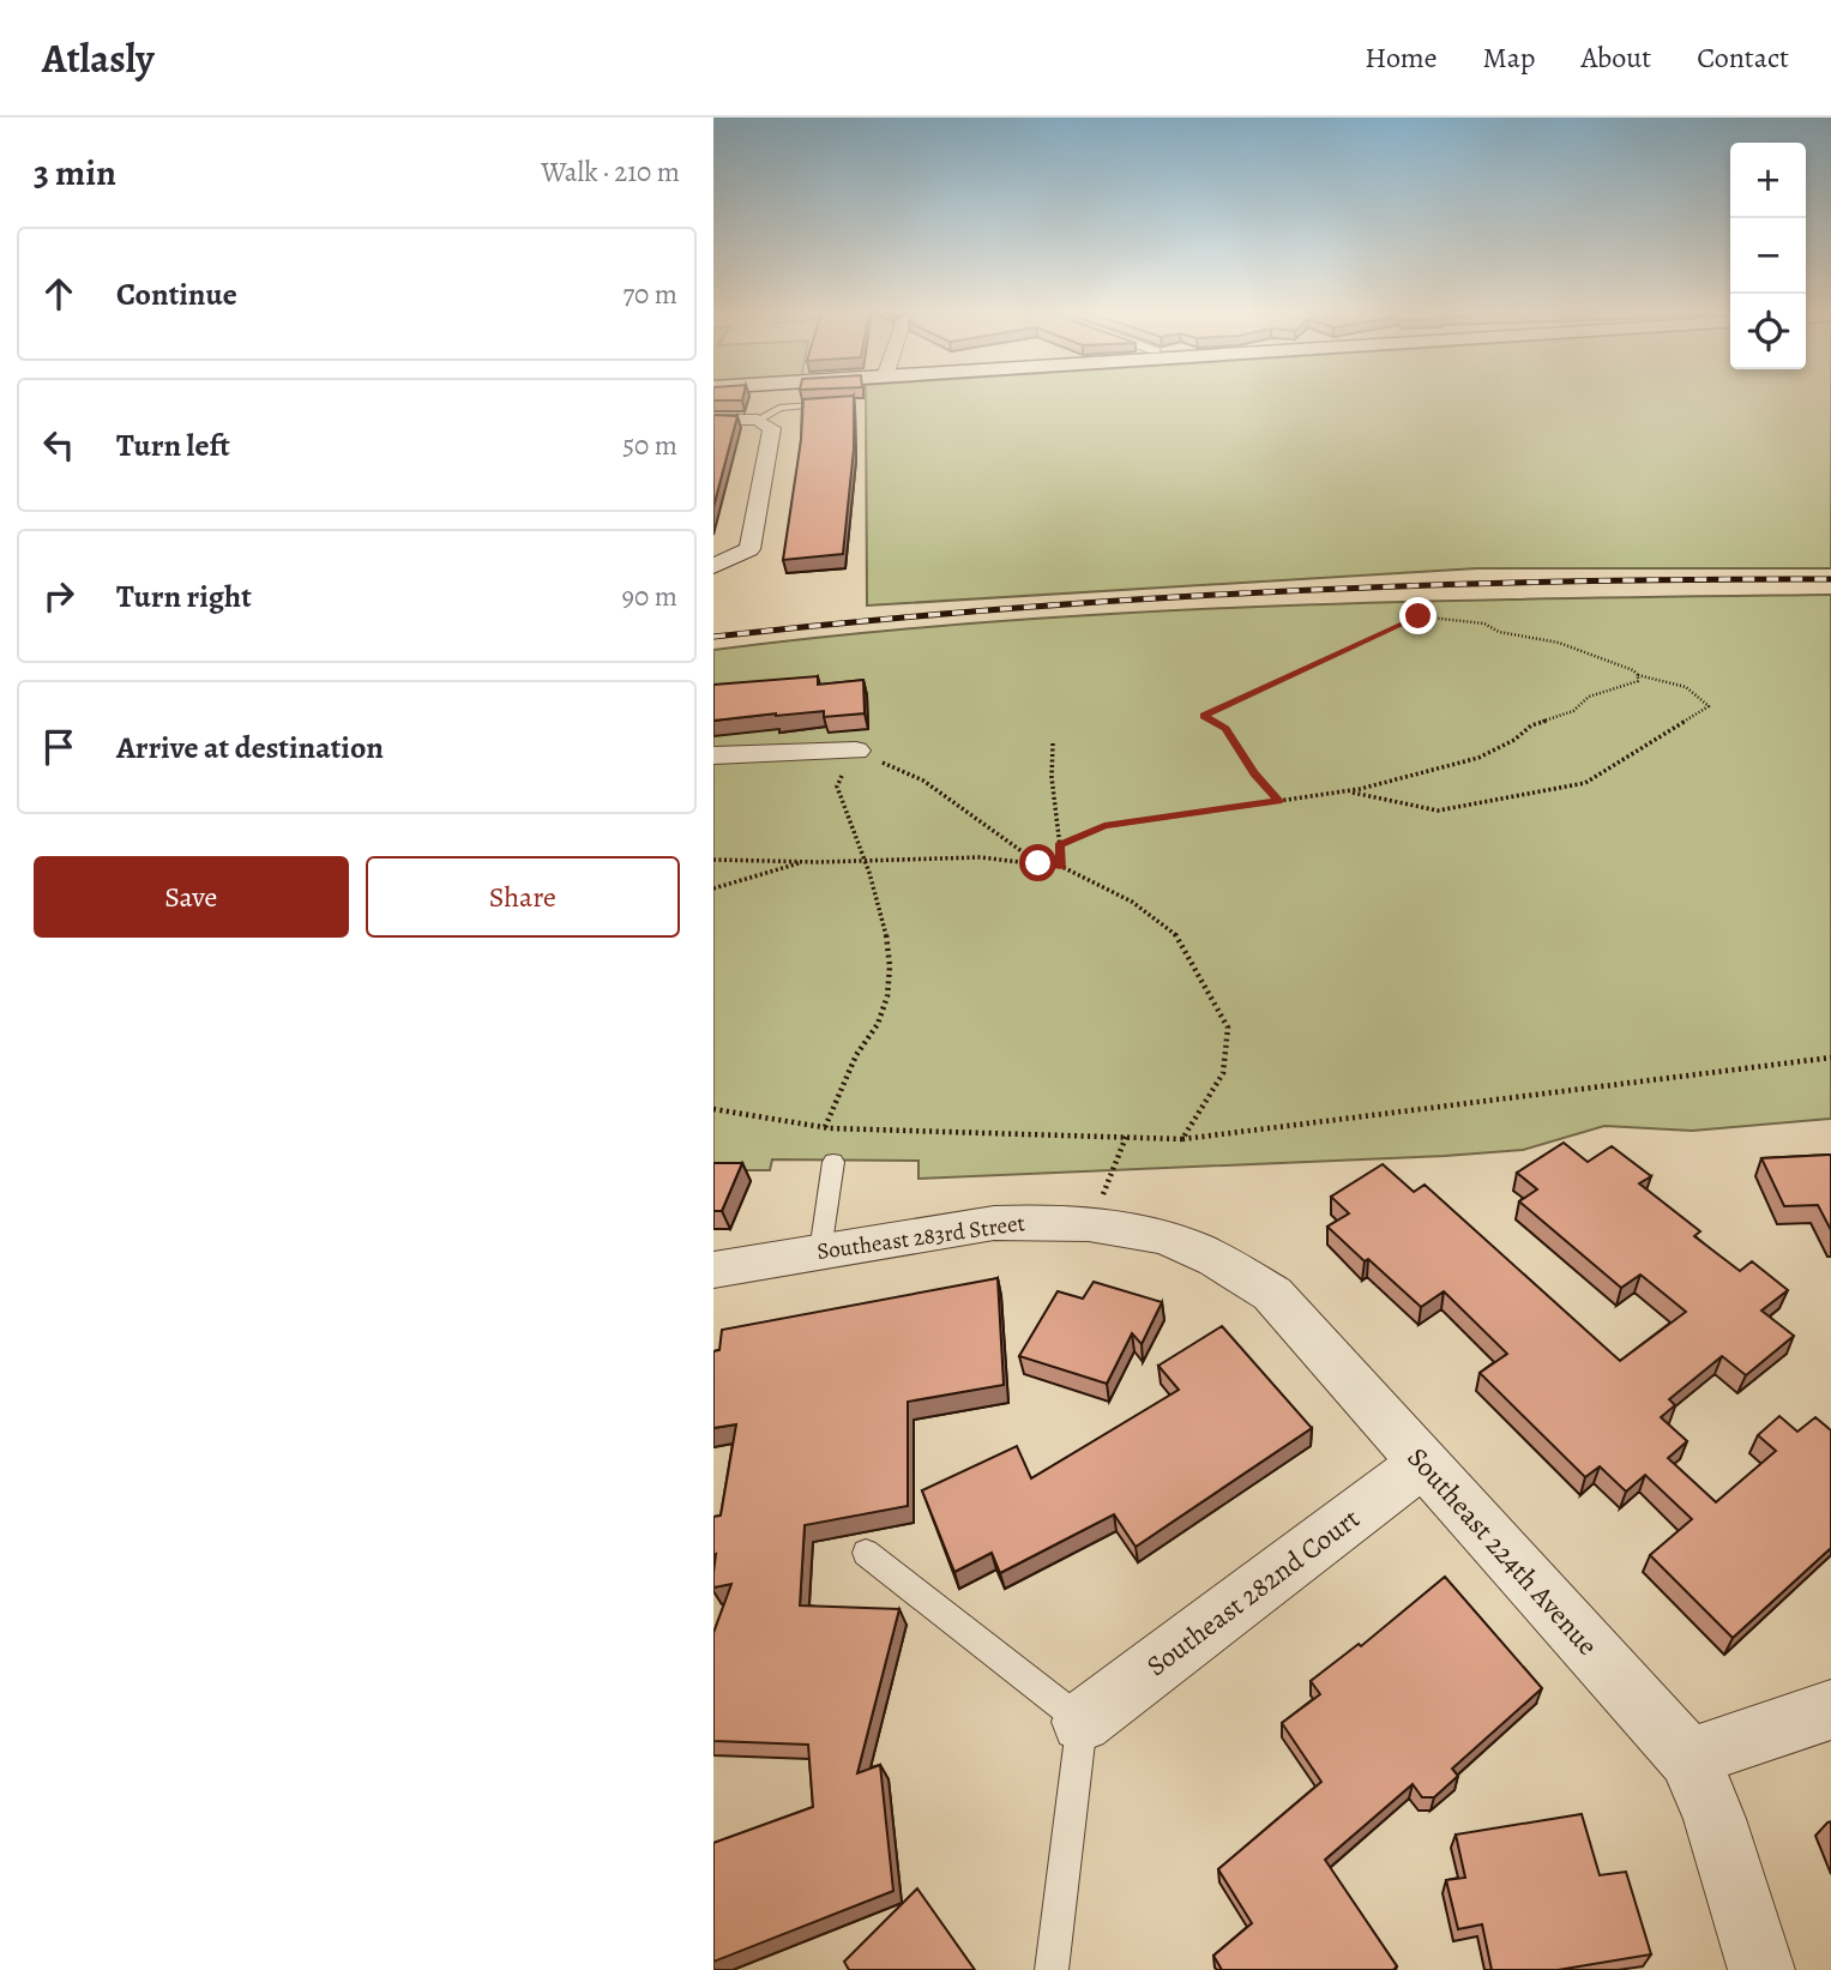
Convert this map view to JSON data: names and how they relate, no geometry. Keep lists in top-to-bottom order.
{
  "streets": {
    "street": ["Southeast 283rd Street", "Southeast 224th Avenue", "Southeast 282nd Court"]
  },
  "crossings": [
    ["Southeast 283rd Street", "Southeast 224th Avenue"],
    ["Southeast 224th Avenue", "Southeast 282nd Court"]
  ],
  "page": {
    "header": "Atlasly",
    "nav": [
      "Home",
      "Map",
      "About",
      "Contact"
    ],
    "heading": ["3 min", "Walk · 210 m"],
    "map_buttons": ["+", "−"],
    "list": [
      ["Continue", "70 m"],
      ["Turn left", "50 m"],
      ["Turn right", "90 m"],
      "Arrive at destination"
    ],
    "buttons": ["Save", "Share"]
  }
}
